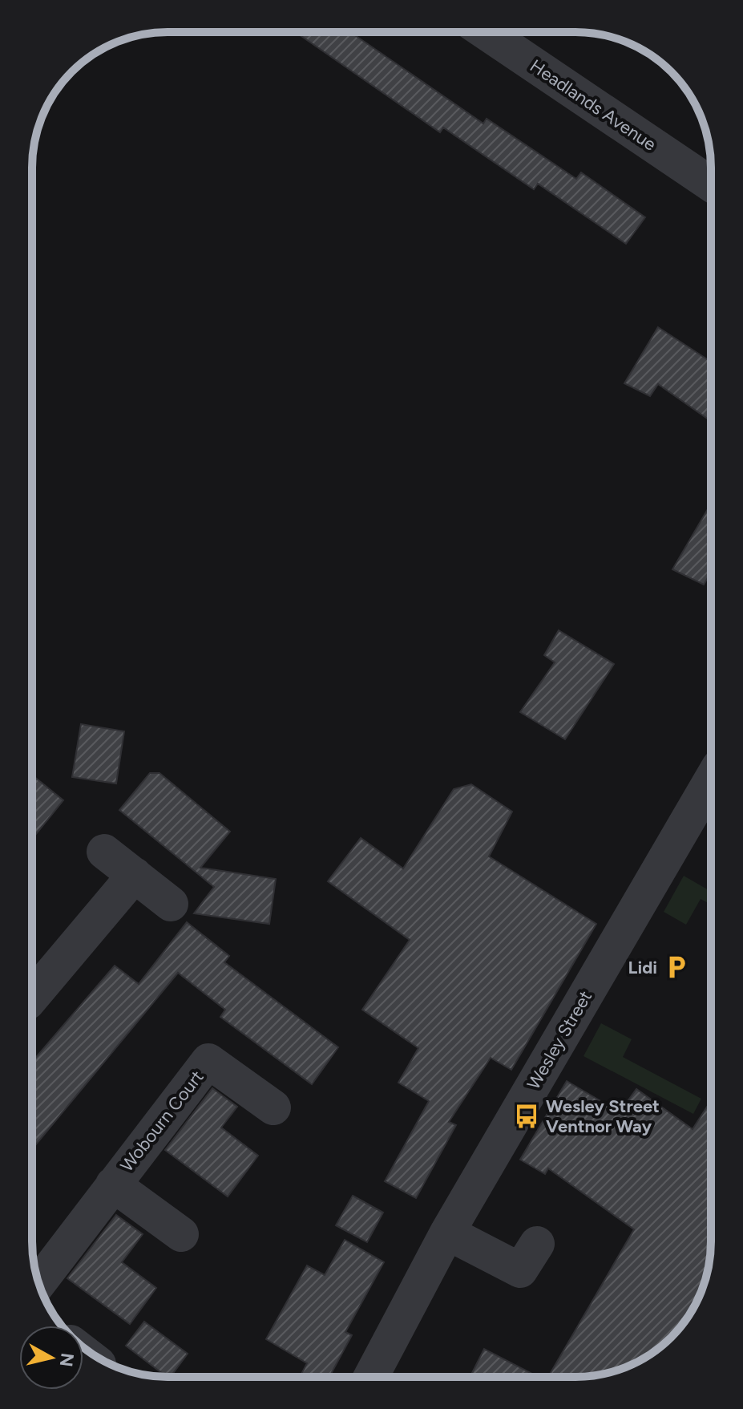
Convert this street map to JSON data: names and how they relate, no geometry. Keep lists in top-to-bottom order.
{
  "streets": {
    "street": ["Headlands Avenue", "Wesley Street", "Wobourn Court"]
  },
  "places": {
    "parking": ["Lidi"],
    "bus stop": ["Wesley Street Ventnor Way"]
  },
  "north": "right"
}
